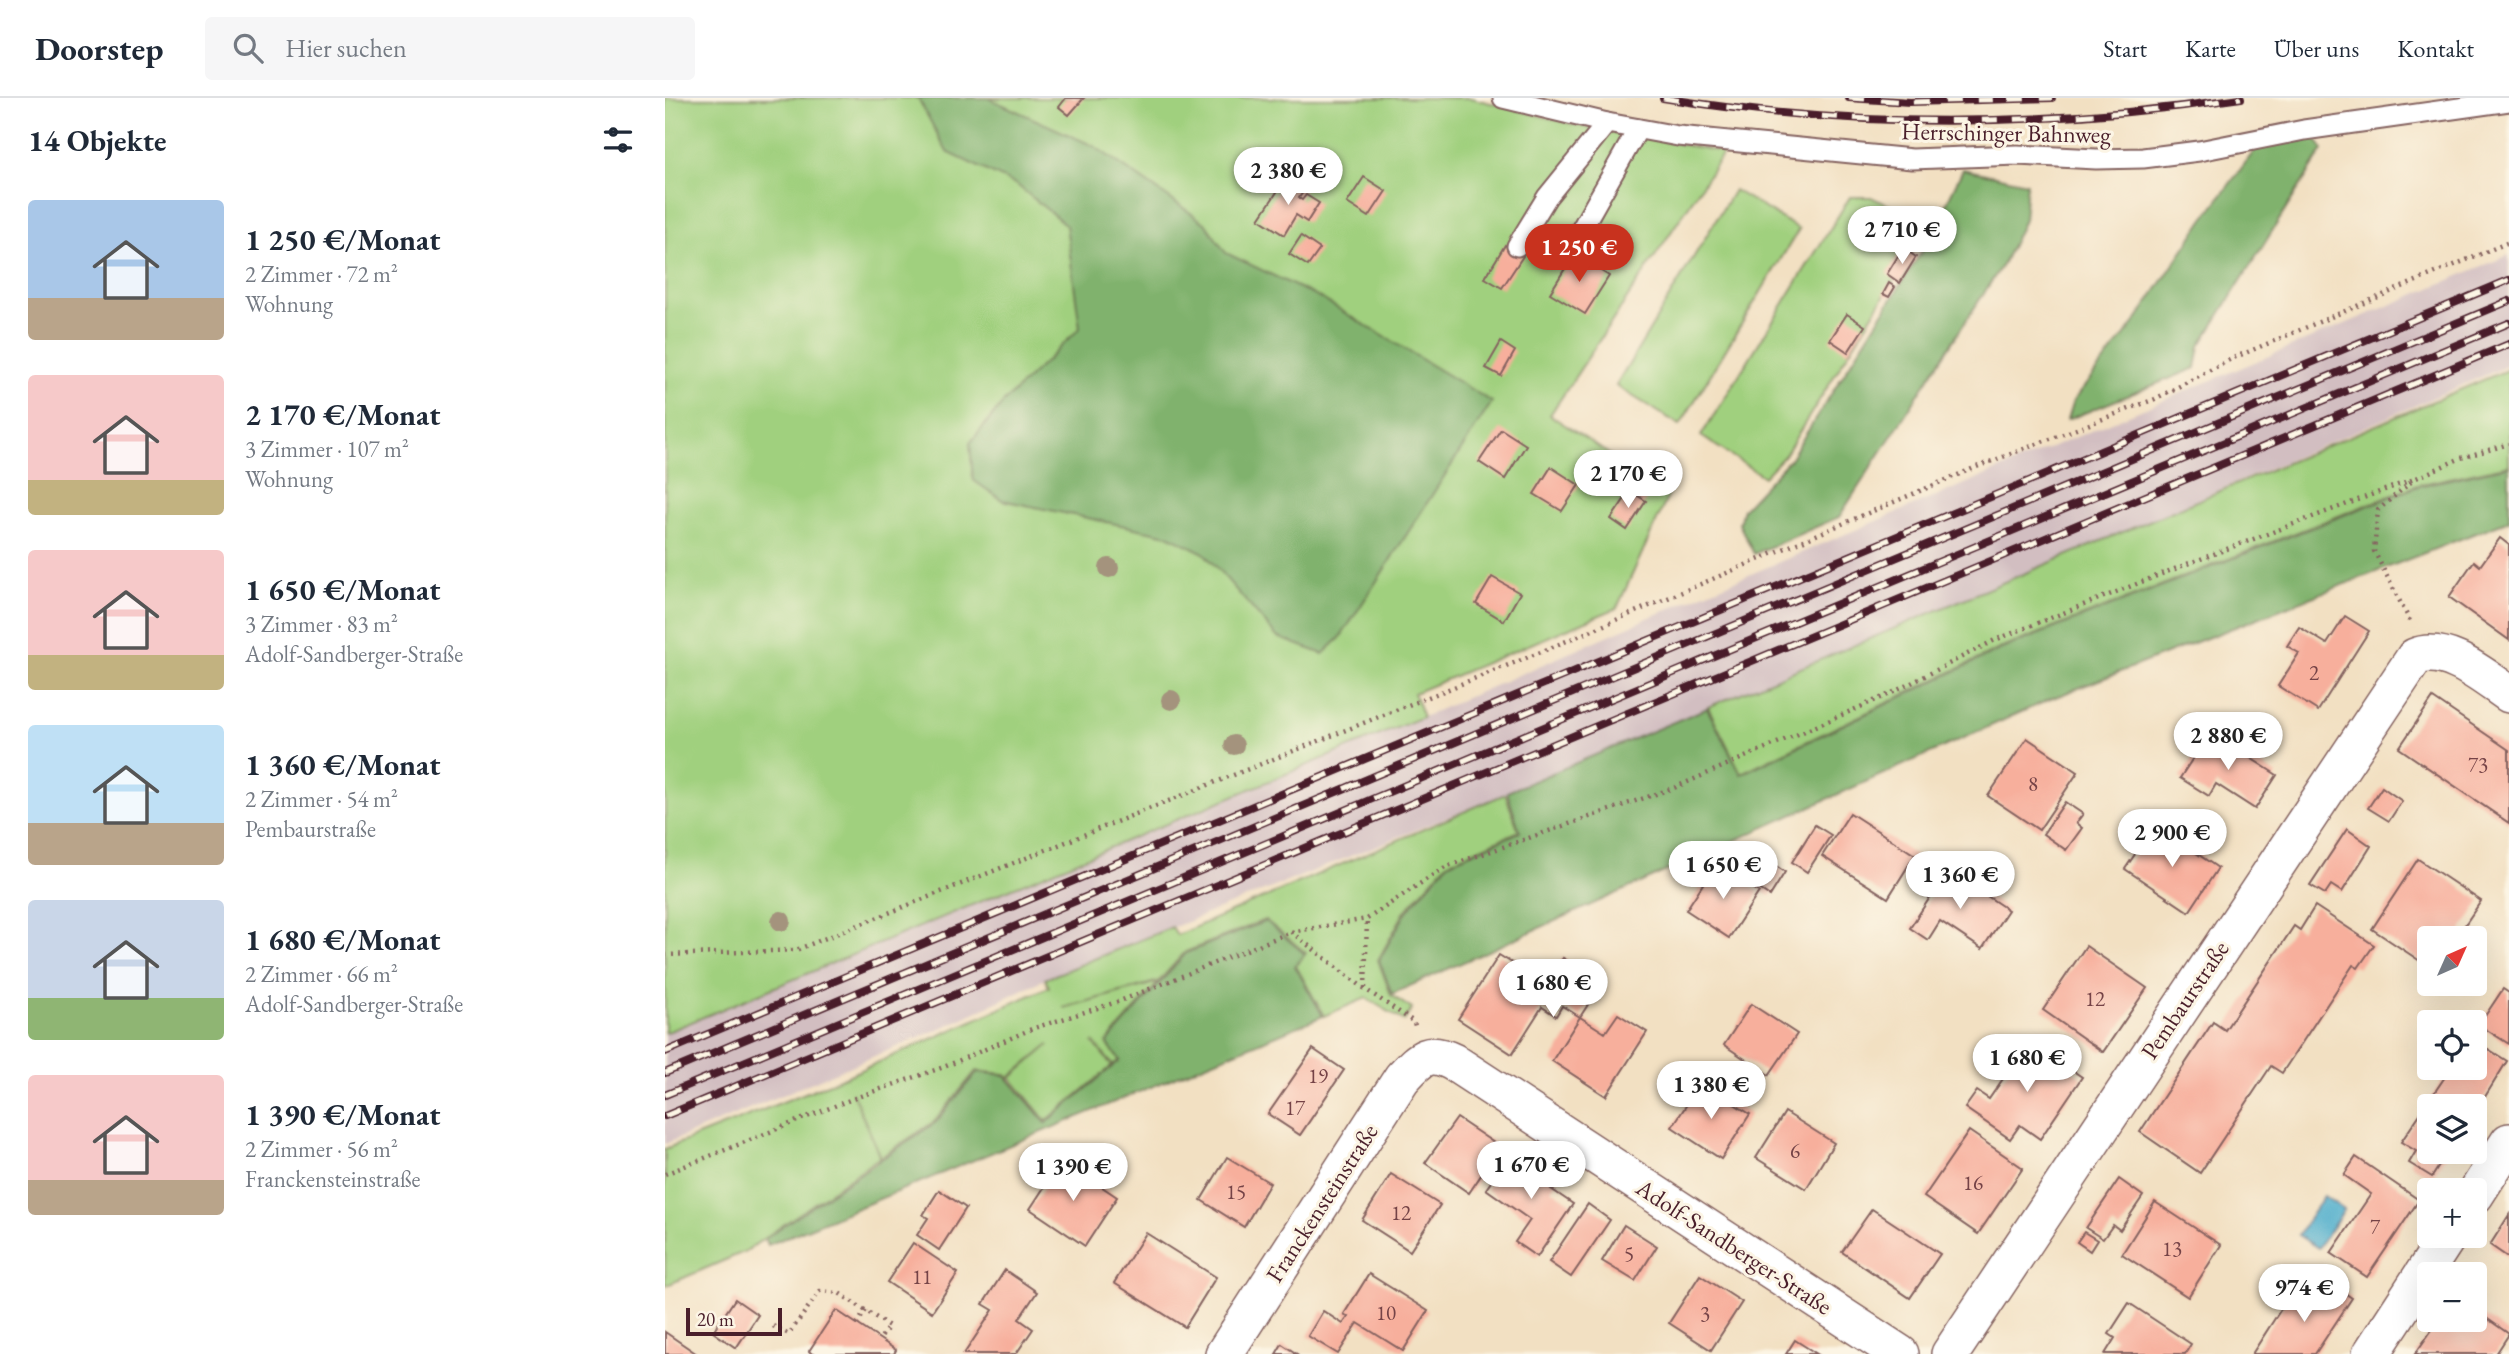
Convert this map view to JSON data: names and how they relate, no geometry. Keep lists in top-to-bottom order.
{
  "streets": {
    "street": ["Pembaurstraße", "Franckensteinstraße", "Adolf-Sandberger-Straße"],
    "lane": ["Herrschinger Bahnweg"]
  },
  "crossings": [
    ["Franckensteinstraße", "Adolf-Sandberger-Straße"]
  ],
  "house_numbers": [
    "2",
    "73",
    "8",
    "12",
    "19",
    "17",
    "6",
    "16",
    "15",
    "12",
    "7",
    "13",
    "5",
    "11",
    "10",
    "3"
  ],
  "scale_bar": "20 m",
  "north": "top right",
  "page": {
    "header": "Doorstep",
    "search": "Hier suchen",
    "nav": [
      "Start",
      "Karte",
      "Über uns",
      "Kontakt"
    ],
    "heading": "14 Objekte",
    "price": [
      "2 380 €",
      "2 710 €",
      "1 250 €",
      "2 170 €",
      "2 880 €",
      "2 900 €",
      "1 650 €",
      "1 360 €",
      "1 680 €",
      "1 680 €",
      "1 380 €",
      "1 670 €",
      "1 390 €",
      "974 €"
    ],
    "list": [
      {
        "name": "1 250 €/Monat",
        "note": "2 Zimmer · 72 m² · Wohnung"
      },
      {
        "name": "2 170 €/Monat",
        "note": "3 Zimmer · 107 m² · Wohnung"
      },
      {
        "name": "1 650 €/Monat",
        "note": "3 Zimmer · 83 m² · Adolf-Sandberger-Straße"
      },
      {
        "name": "1 360 €/Monat",
        "note": "2 Zimmer · 54 m² · Pembaurstraße"
      },
      {
        "name": "1 680 €/Monat",
        "note": "2 Zimmer · 66 m² · Adolf-Sandberger-Straße"
      },
      {
        "name": "1 390 €/Monat",
        "note": "2 Zimmer · 56 m² · Franckensteinstraße"
      }
    ],
    "map_buttons": ["+", "−"],
    "scale": "20 m"
  }
}
